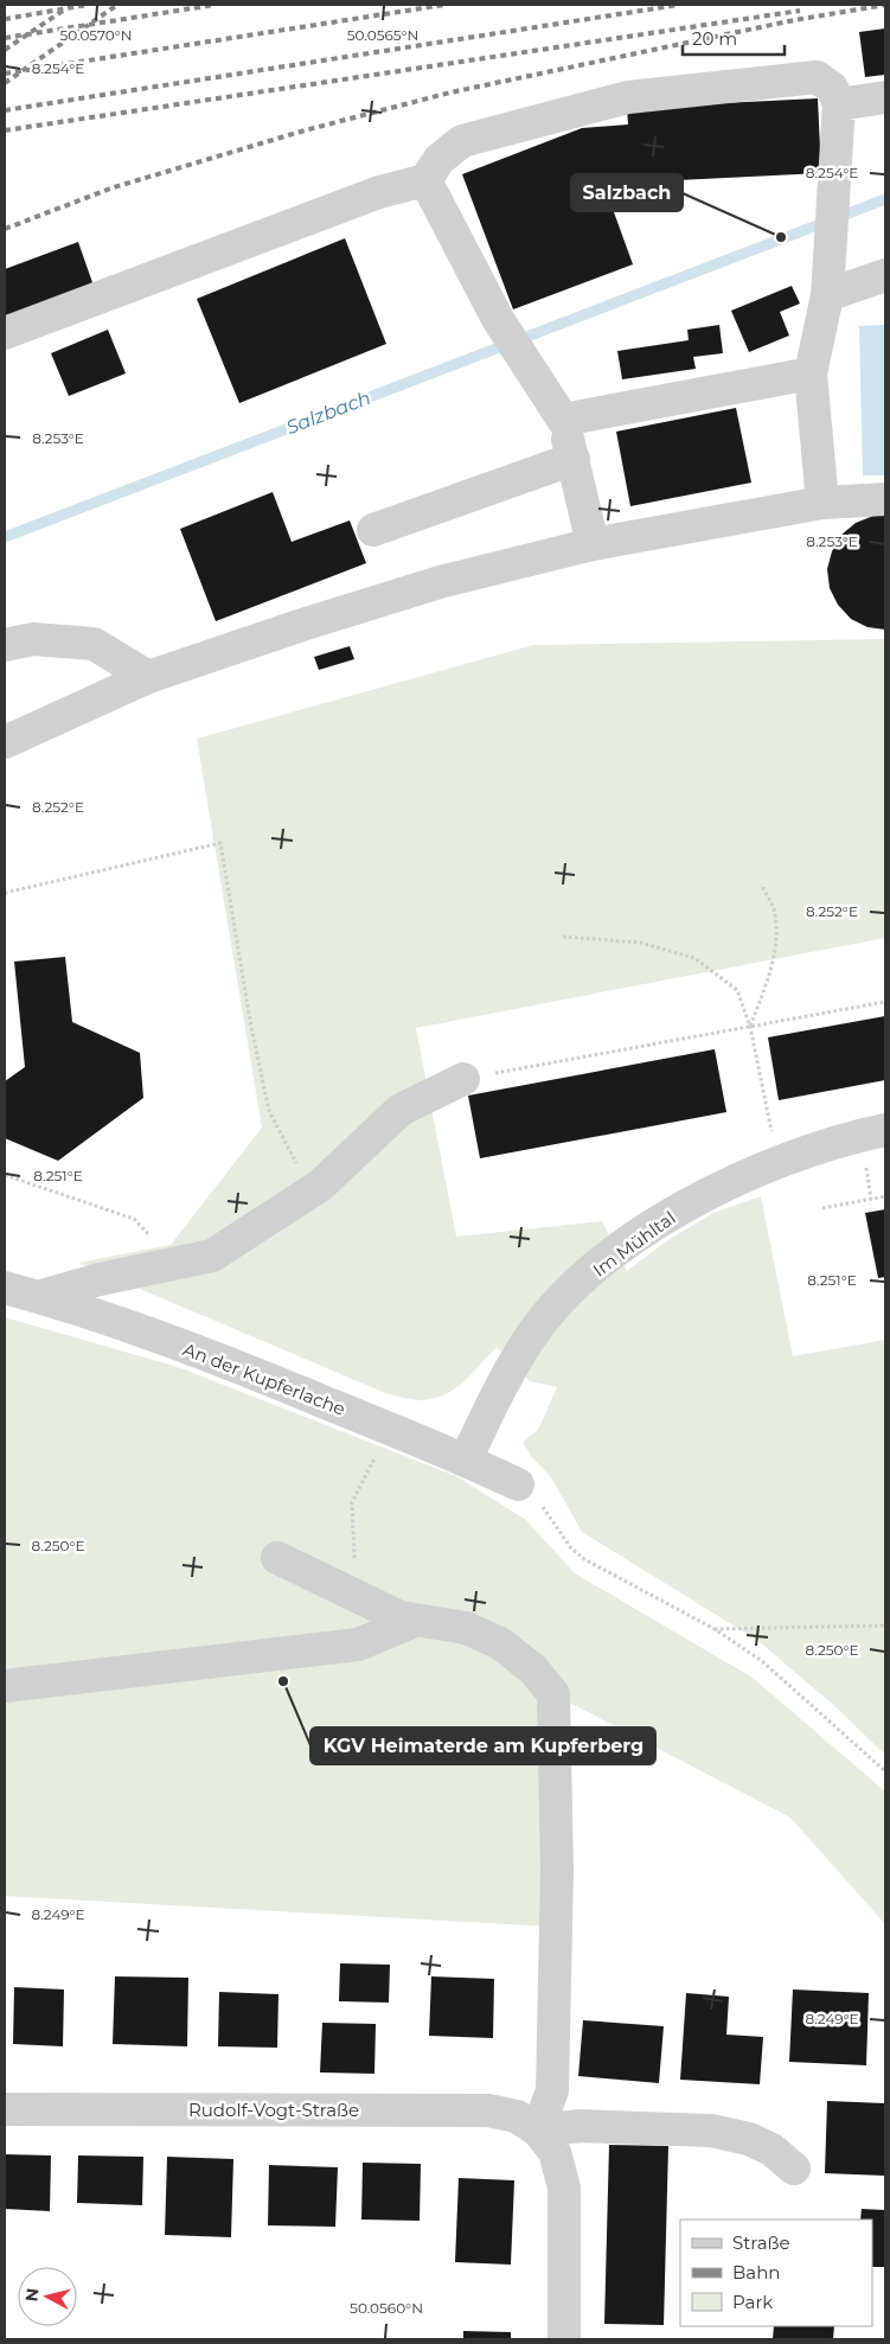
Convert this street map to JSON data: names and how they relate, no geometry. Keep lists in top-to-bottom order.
{
  "streets": {
    "street": ["Im Mühltal", "An der Kupferlache", "Rudolf-Vogt-Straße"]
  },
  "crossings": [
    ["Im Mühltal", "An der Kupferlache"]
  ],
  "water": ["Salzbach"],
  "places": ["Salzbach", "KGV Heimaterde am Kupferberg"],
  "legend": ["Straße", "Bahn", "Park"],
  "scale_bar": "20 m",
  "north": "left",
  "coordinates": [
    "50.0570°N",
    "50.0565°N",
    "8.254°E",
    "8.253°E",
    "8.252°E",
    "8.251°E",
    "8.250°E",
    "8.249°E",
    "50.0560°N"
  ]
}
